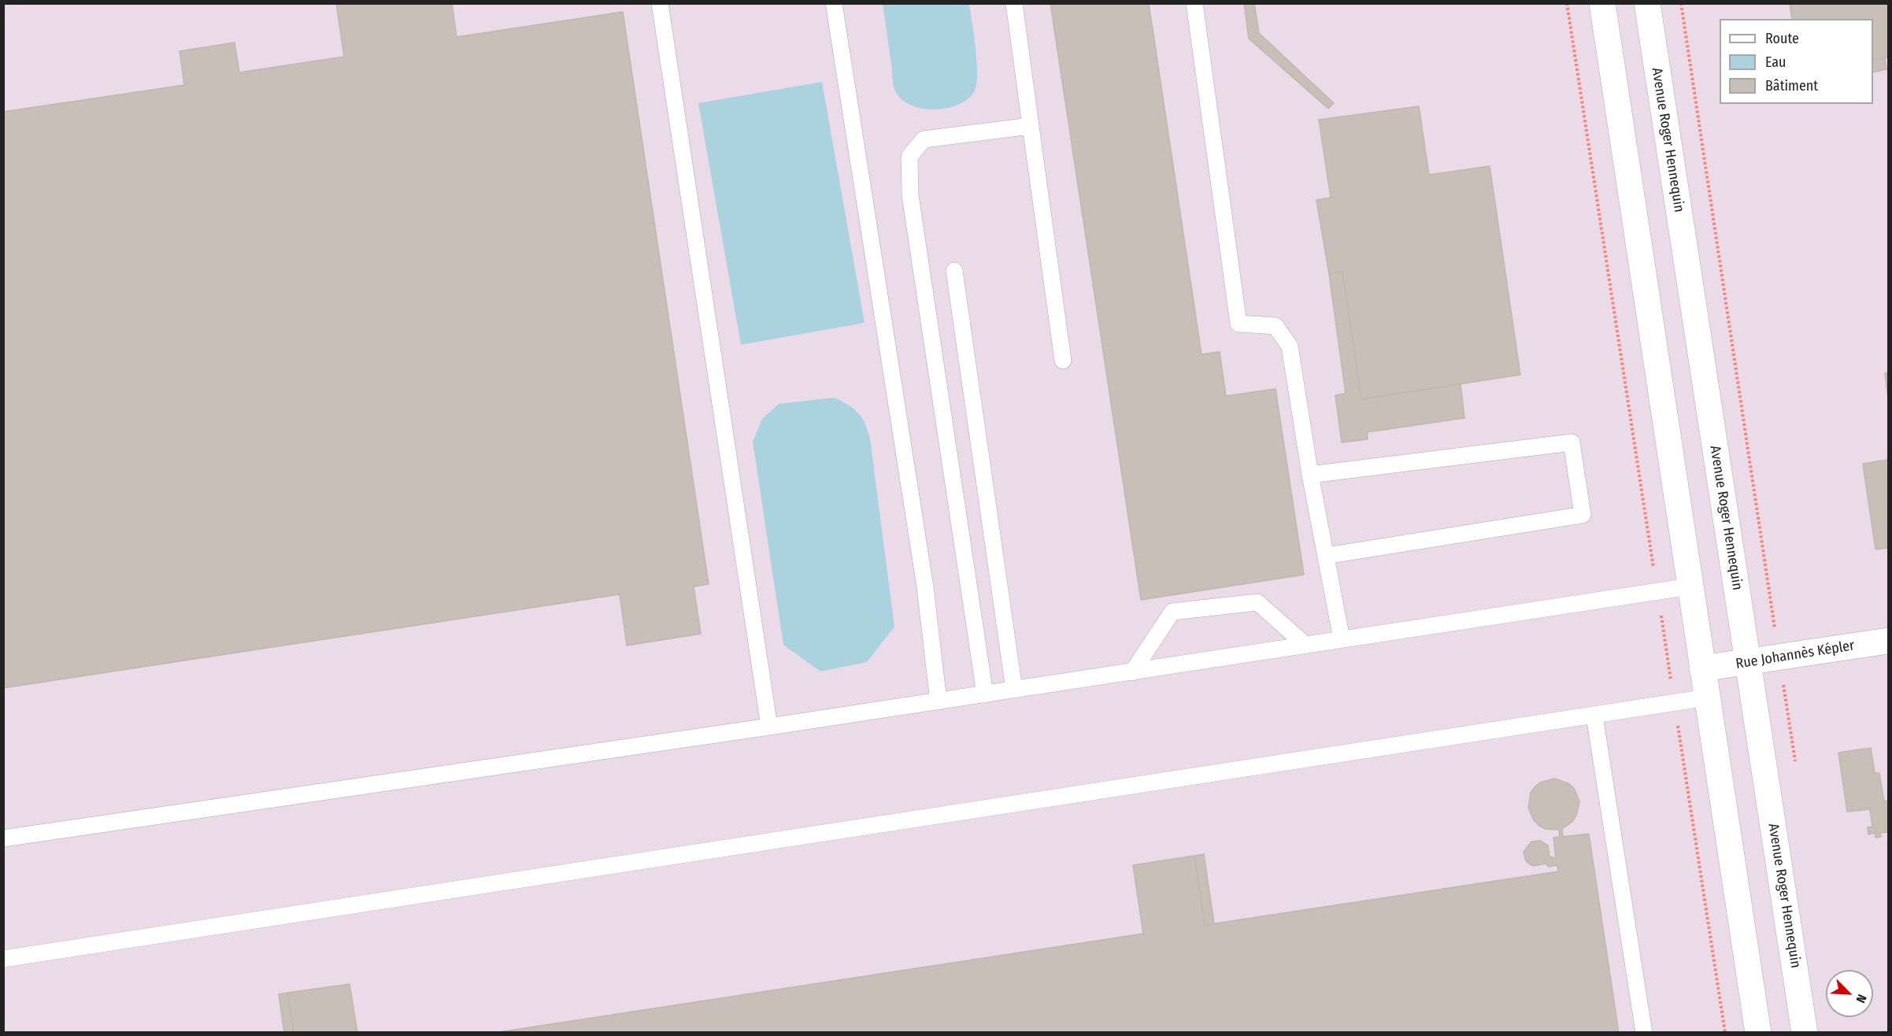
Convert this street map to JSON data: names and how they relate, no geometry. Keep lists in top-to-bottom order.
{
  "streets": {
    "street": ["Avenue Roger Hennequin", "Rue Johannès Képler"]
  },
  "crossings": [
    ["Avenue Roger Hennequin", "Rue Johannès Képler"]
  ],
  "legend": ["Route", "Eau", "Bâtiment"],
  "north": "bottom right"
}
